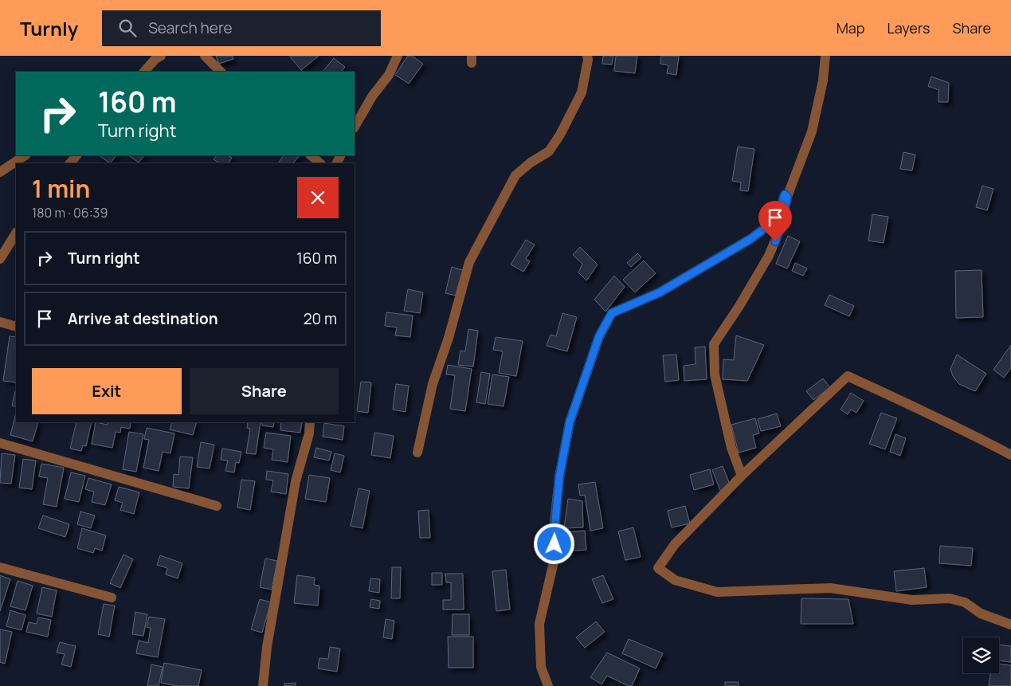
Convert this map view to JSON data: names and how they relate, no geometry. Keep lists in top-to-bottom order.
{
  "page": {
    "header": "Turnly",
    "search": "Search here",
    "nav": ["Map", "Layers", "Share"],
    "turn": ["160 m", "Turn right"],
    "heading": ["1 min", "180 m · 06:39"],
    "list": [
      {
        "name": "Turn right",
        "value": "160 m"
      },
      {
        "name": "Arrive at destination",
        "value": "20 m"
      }
    ],
    "buttons": ["Exit", "Share"]
  }
}
